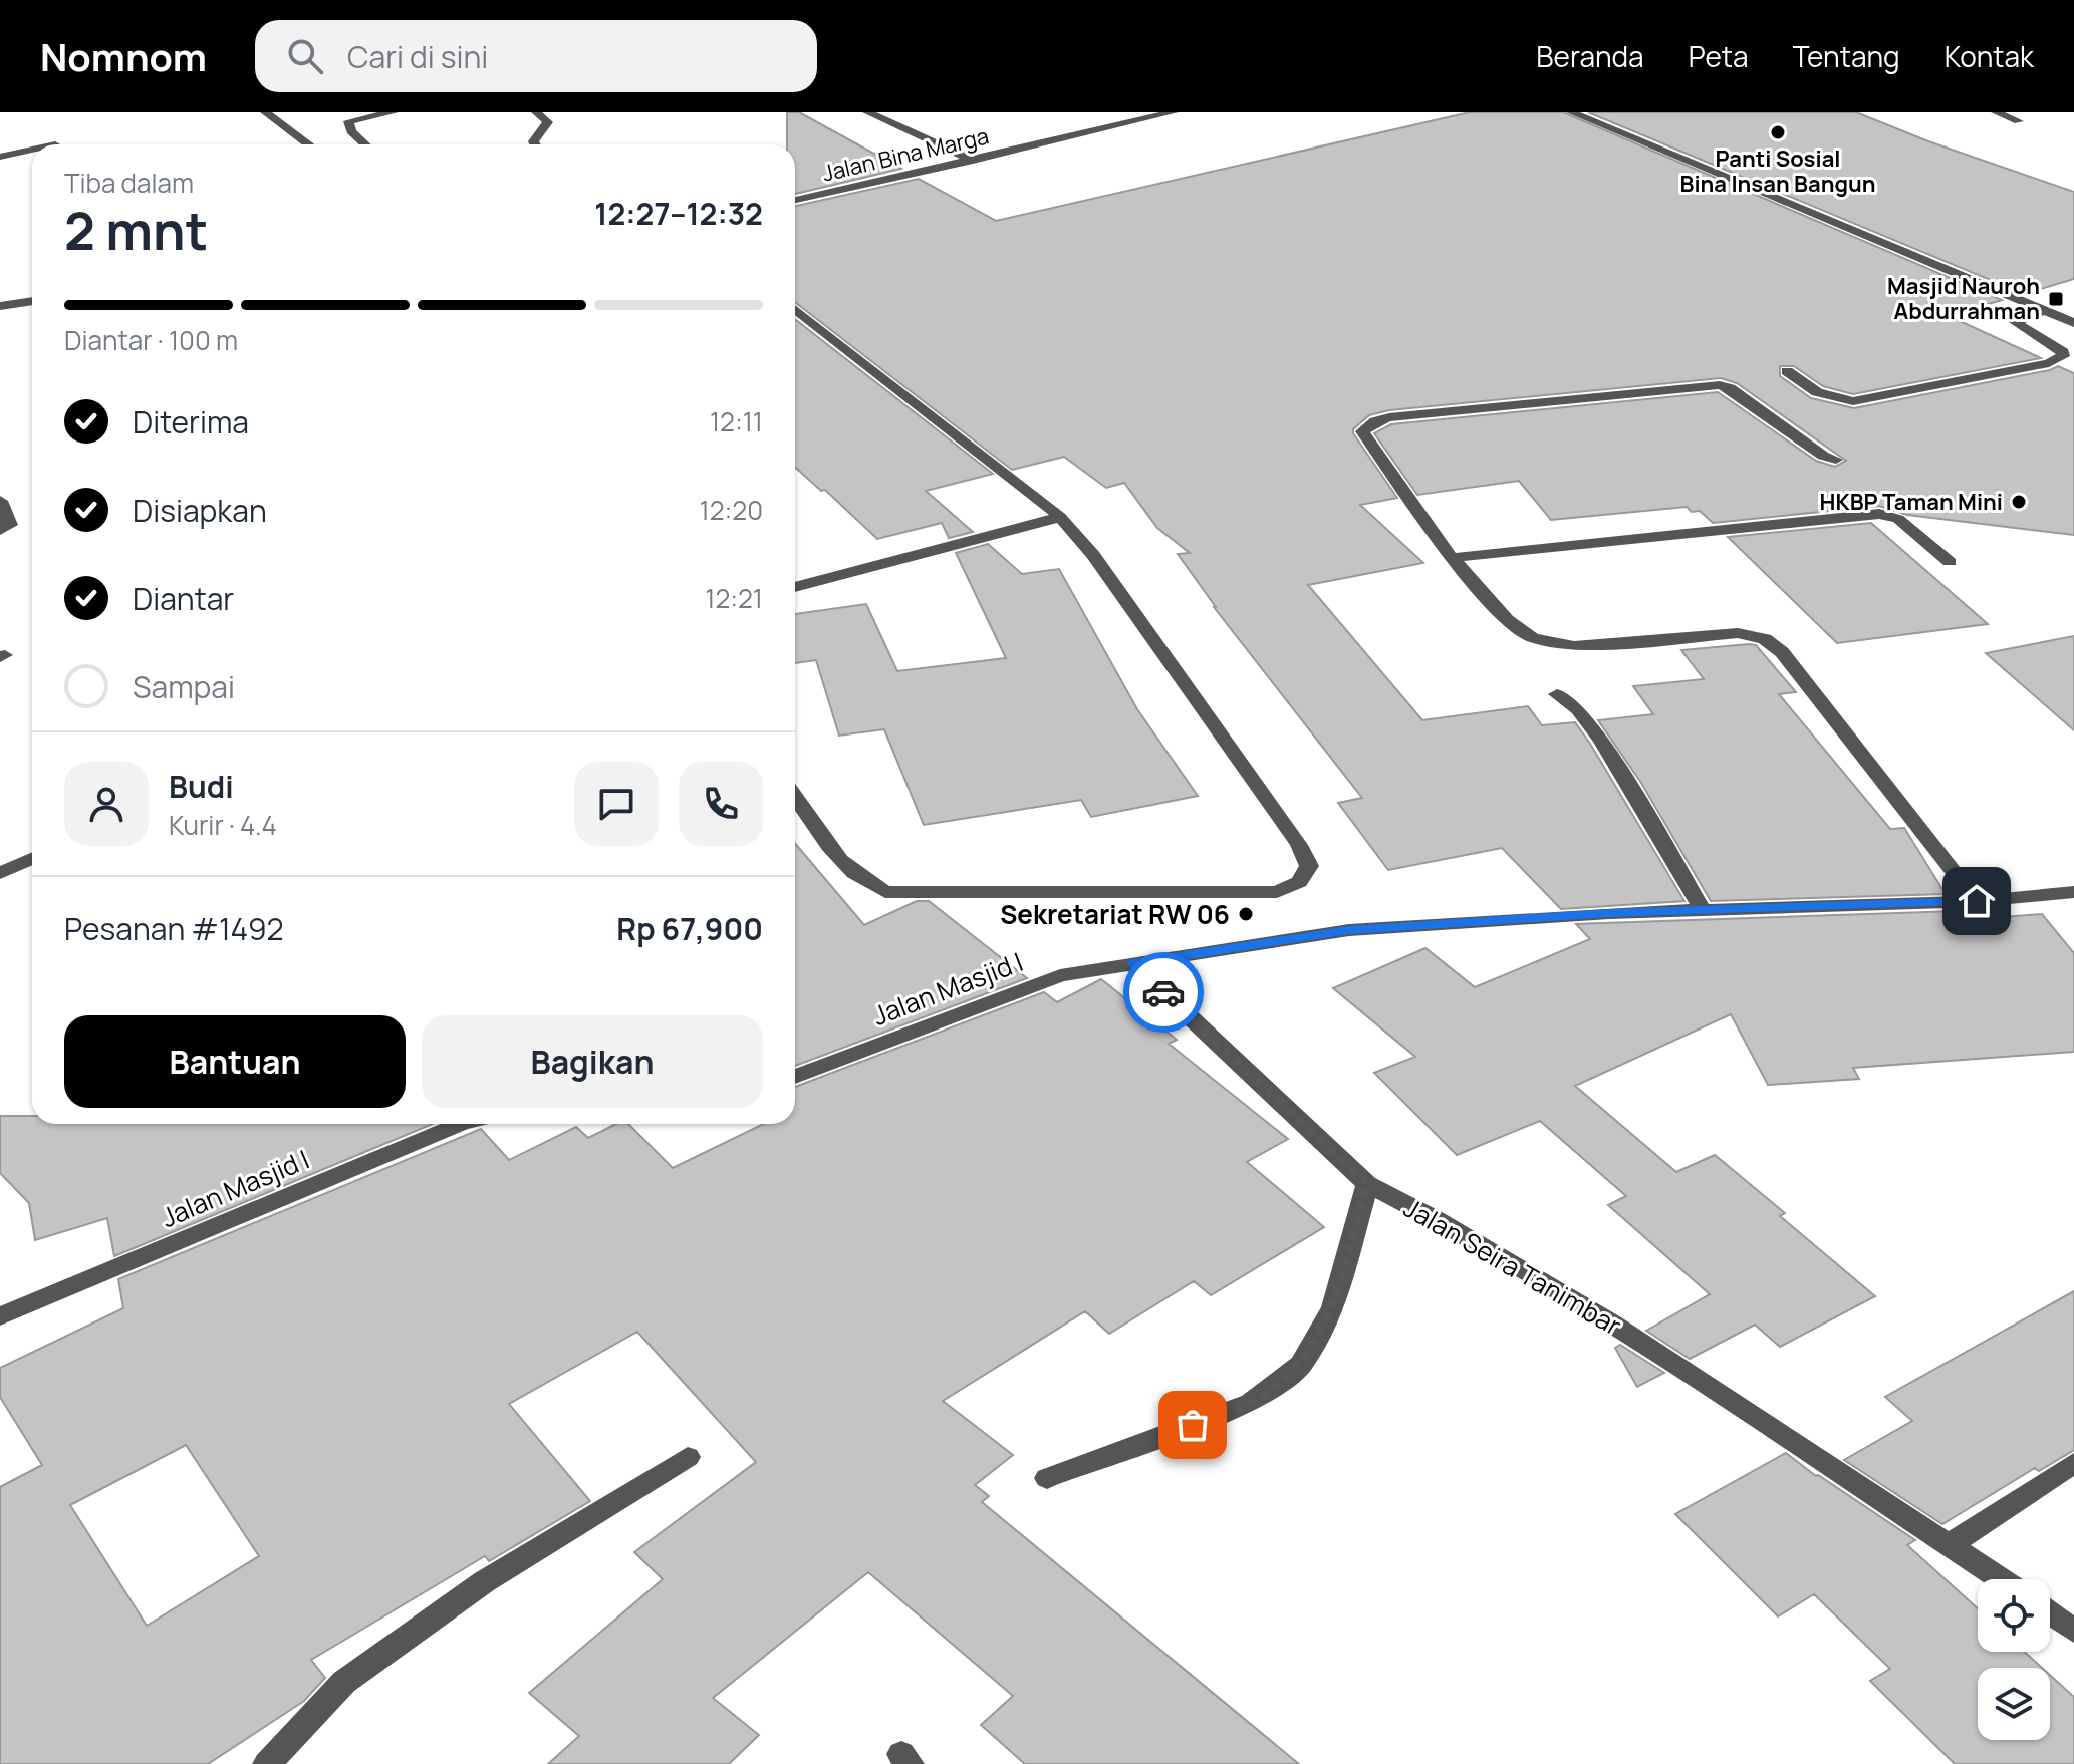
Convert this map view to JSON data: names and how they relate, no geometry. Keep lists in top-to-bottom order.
{
  "streets": {
    "street": ["Jalan Bina Marga", "Jalan Masjid I", "Jalan Seira Tanimbar"]
  },
  "crossings": [
    ["Jalan Masjid I", "Jalan Seira Tanimbar"]
  ],
  "places": {
    "other": ["Panti Sosial Bina Insan Bangun", "HKBP Taman Mini", "Sekretariat RW 06"],
    "transit": ["Masjid Nauroh Abdurrahman"]
  },
  "page": {
    "header": "Nomnom",
    "search": "Cari di sini",
    "nav": [
      "Beranda",
      "Peta",
      "Tentang",
      "Kontak"
    ],
    "heading": ["2 mnt", "Tiba dalam", "12:27–12:32"],
    "panel": [
      "Budi",
      "Kurir · 4.4",
      "Pesanan #1492",
      "Rp 67,900"
    ],
    "bar": "Diantar · 100 m",
    "list": [
      ["Diterima", "12:11"],
      ["Disiapkan", "12:20"],
      ["Diantar", "12:21"],
      "Sampai"
    ],
    "buttons": ["Bantuan", "Bagikan"]
  }
}
